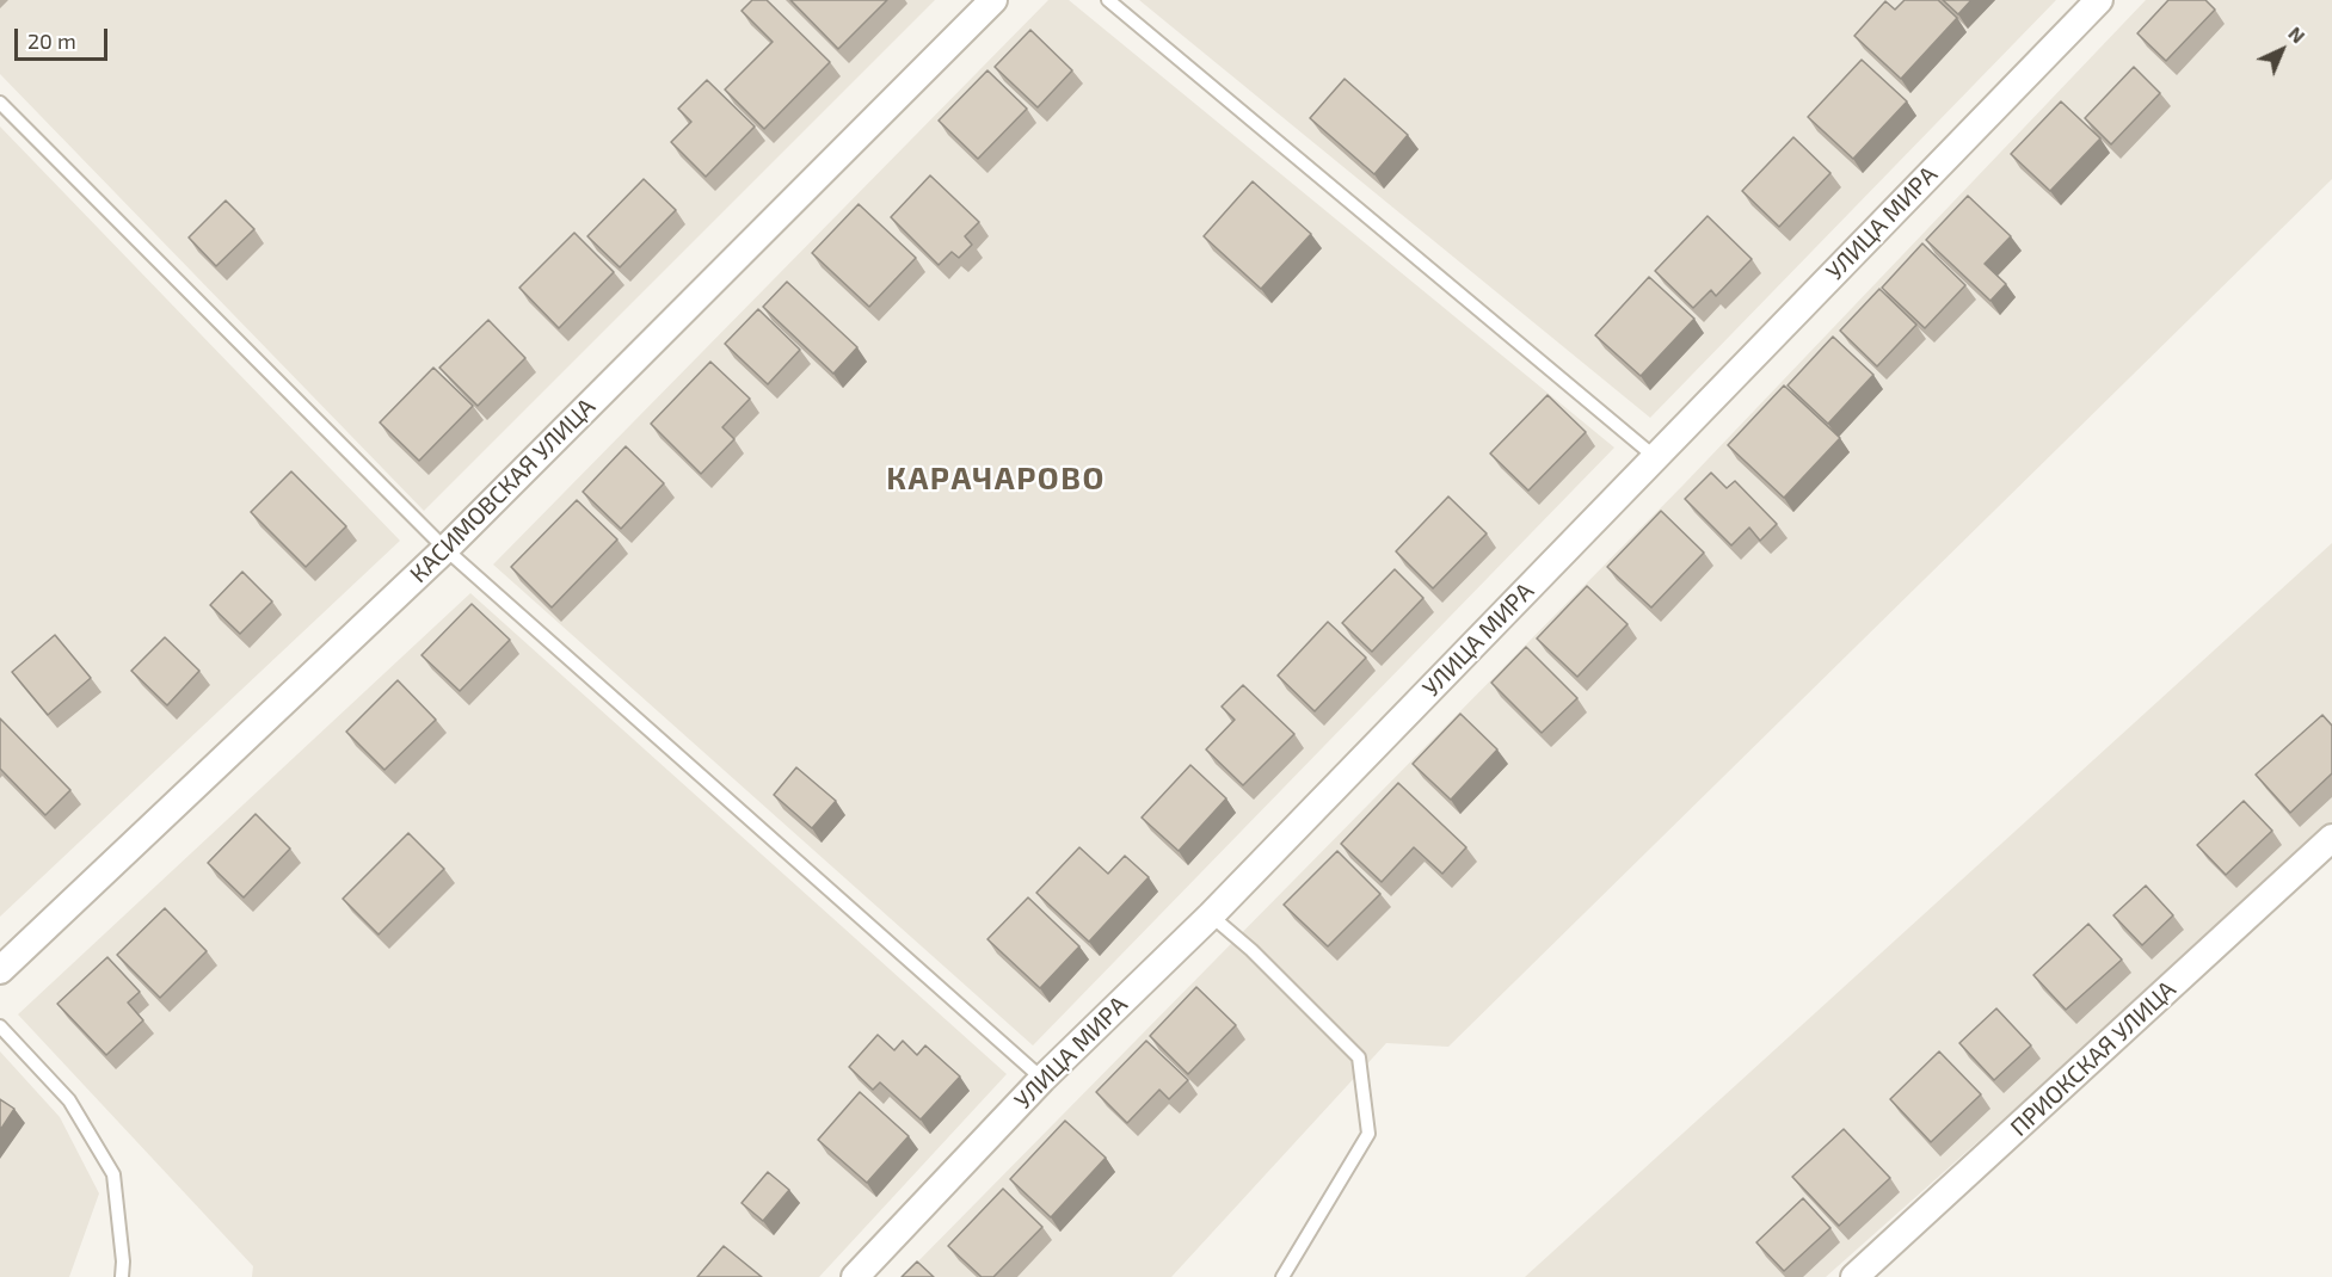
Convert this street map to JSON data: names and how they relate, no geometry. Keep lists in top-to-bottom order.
{
  "streets": {
    "street": ["УЛИЦА МИРА", "КАСИМОВСКАЯ УЛИЦА", "ПРИОКСКАЯ УЛИЦА"]
  },
  "districts": ["КАРАЧАРОВО"],
  "scale_bar": "20 m",
  "north": "top right"
}
